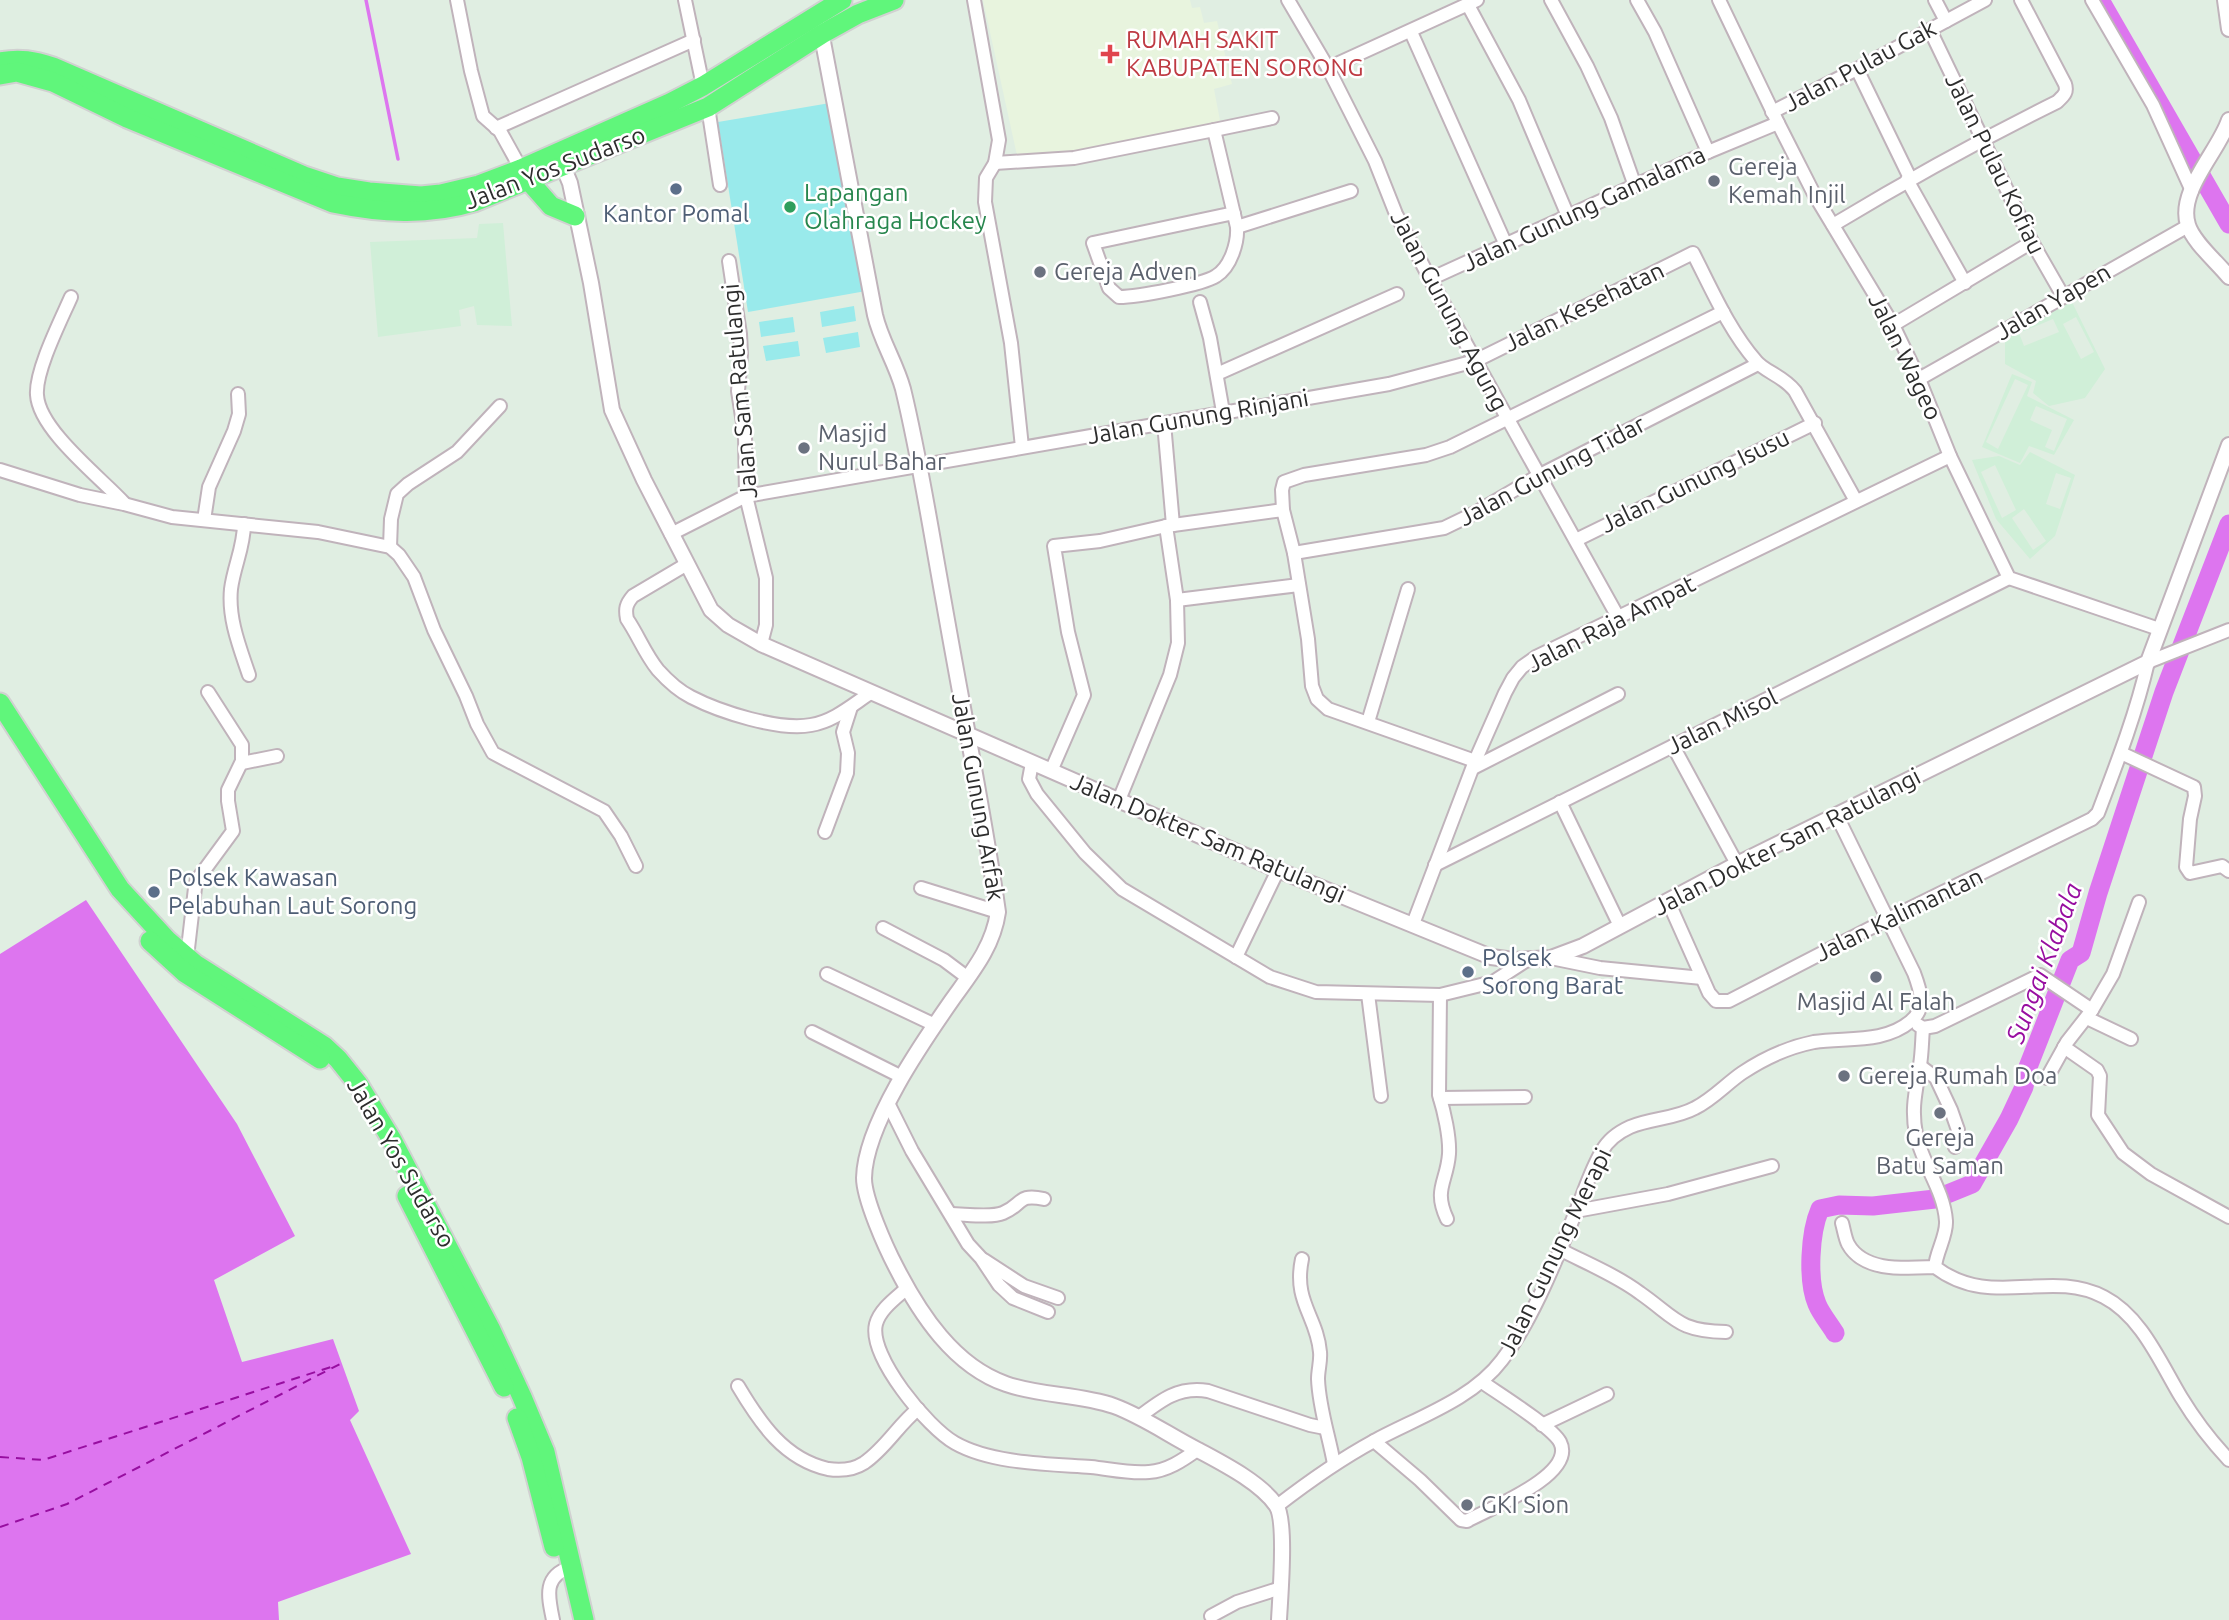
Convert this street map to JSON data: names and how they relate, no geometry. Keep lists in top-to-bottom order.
{
  "streets": {
    "highway": ["Jalan Yos Sudarso"],
    "street": [
      "Jalan Pulau Gak",
      "Jalan Pulau Kofiau",
      "Jalan Gunung Gamalama",
      "Jalan Yapen",
      "Jalan Kesehatan",
      "Jalan Gunung Agung",
      "Jalan Wageo",
      "Jalan Sam Ratulangi",
      "Jalan Gunung Rinjani",
      "Jalan Gunung Tidar",
      "Jalan Gunung Isusu",
      "Jalan Raja Ampat",
      "Jalan Misol",
      "Jalan Gunung Arfak",
      "Jalan Dokter Sam Ratulangi",
      "Jalan Kalimantan",
      "Jalan Gunung Merapi"
    ]
  },
  "crossings": [
    ["Jalan Pulau Gak", "Jalan Pulau Kofiau"],
    ["Jalan Pulau Gak", "Jalan Gunung Gamalama"],
    ["Jalan Pulau Gak", "Jalan Wageo"],
    ["Jalan Pulau Kofiau", "Jalan Yapen"],
    ["Jalan Yos Sudarso", "Jalan Gunung Arfak"],
    ["Jalan Yos Sudarso", "Jalan Dokter Sam Ratulangi"],
    ["Jalan Gunung Gamalama", "Jalan Gunung Agung"],
    ["Jalan Gunung Gamalama", "Jalan Wageo"],
    ["Jalan Yapen", "Jalan Wageo"],
    ["Jalan Kesehatan", "Jalan Gunung Agung"],
    ["Jalan Kesehatan", "Jalan Gunung Rinjani"],
    ["Jalan Gunung Agung", "Jalan Gunung Rinjani"],
    ["Jalan Gunung Agung", "Jalan Gunung Tidar"],
    ["Jalan Gunung Agung", "Jalan Gunung Isusu"],
    ["Jalan Gunung Agung", "Jalan Raja Ampat"],
    ["Jalan Wageo", "Jalan Raja Ampat"],
    ["Jalan Wageo", "Jalan Misol"],
    ["Jalan Sam Ratulangi", "Jalan Gunung Rinjani"],
    ["Jalan Sam Ratulangi", "Jalan Dokter Sam Ratulangi"],
    ["Jalan Gunung Rinjani", "Jalan Gunung Arfak"],
    ["Jalan Gunung Rinjani", "Jalan Dokter Sam Ratulangi"],
    ["Jalan Raja Ampat", "Jalan Misol"],
    ["Jalan Raja Ampat", "Jalan Dokter Sam Ratulangi"],
    ["Jalan Gunung Arfak", "Jalan Dokter Sam Ratulangi"],
    ["Jalan Gunung Arfak", "Jalan Gunung Merapi"],
    ["Jalan Dokter Sam Ratulangi", "Jalan Kalimantan"]
  ],
  "water": ["Sungai Klabala"],
  "places": {
    "health": ["RUMAH SAKIT KABUPATEN SORONG"],
    "other": [
      "Gereja Kemah Injil",
      "Kantor Pomal",
      "Lapangan Olahraga Hockey",
      "Gereja Adven",
      "Masjid Nurul Bahar",
      "Polsek Kawasan Pelabuhan Laut Sorong",
      "Polsek Sorong Barat",
      "Masjid Al Falah",
      "Gereja Rumah Doa",
      "Gereja Batu Saman",
      "GKI Sion"
    ]
  }
}
